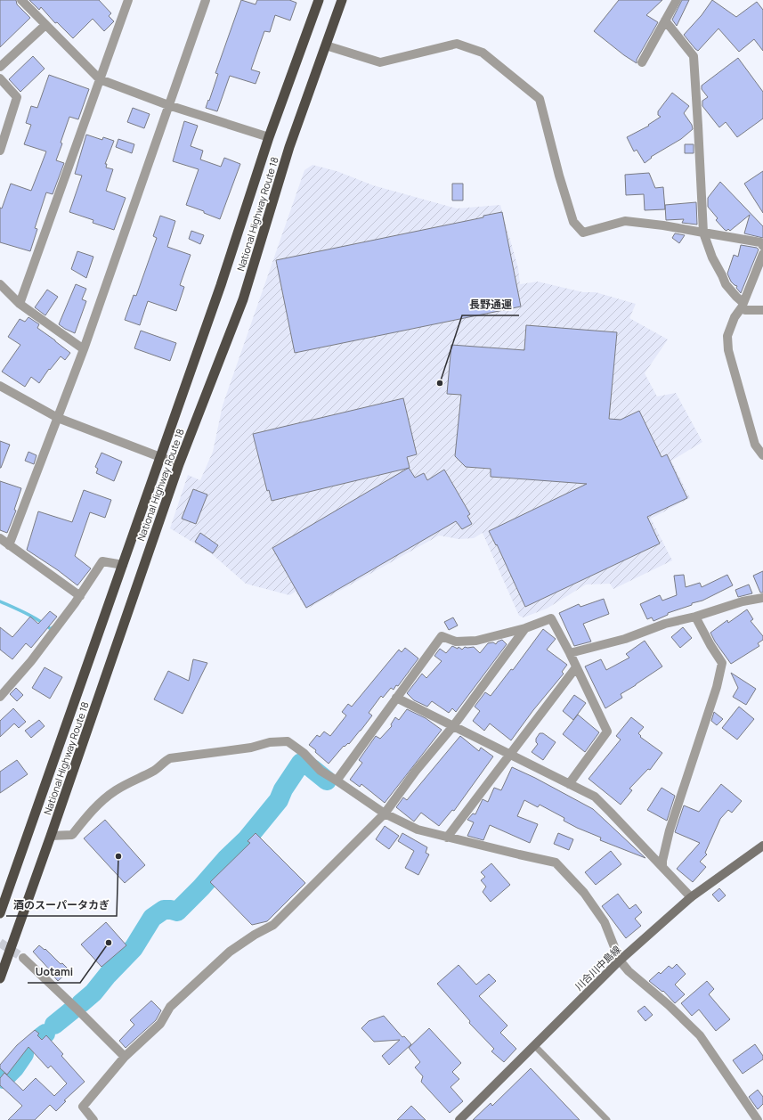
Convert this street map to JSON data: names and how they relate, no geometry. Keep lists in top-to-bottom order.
{
  "streets": {
    "highway": ["National Highway Route 18"],
    "main road": ["川合川中島線"]
  },
  "places": ["長野通運", "酒のスーパータカぎ", "Uotami"]
}
